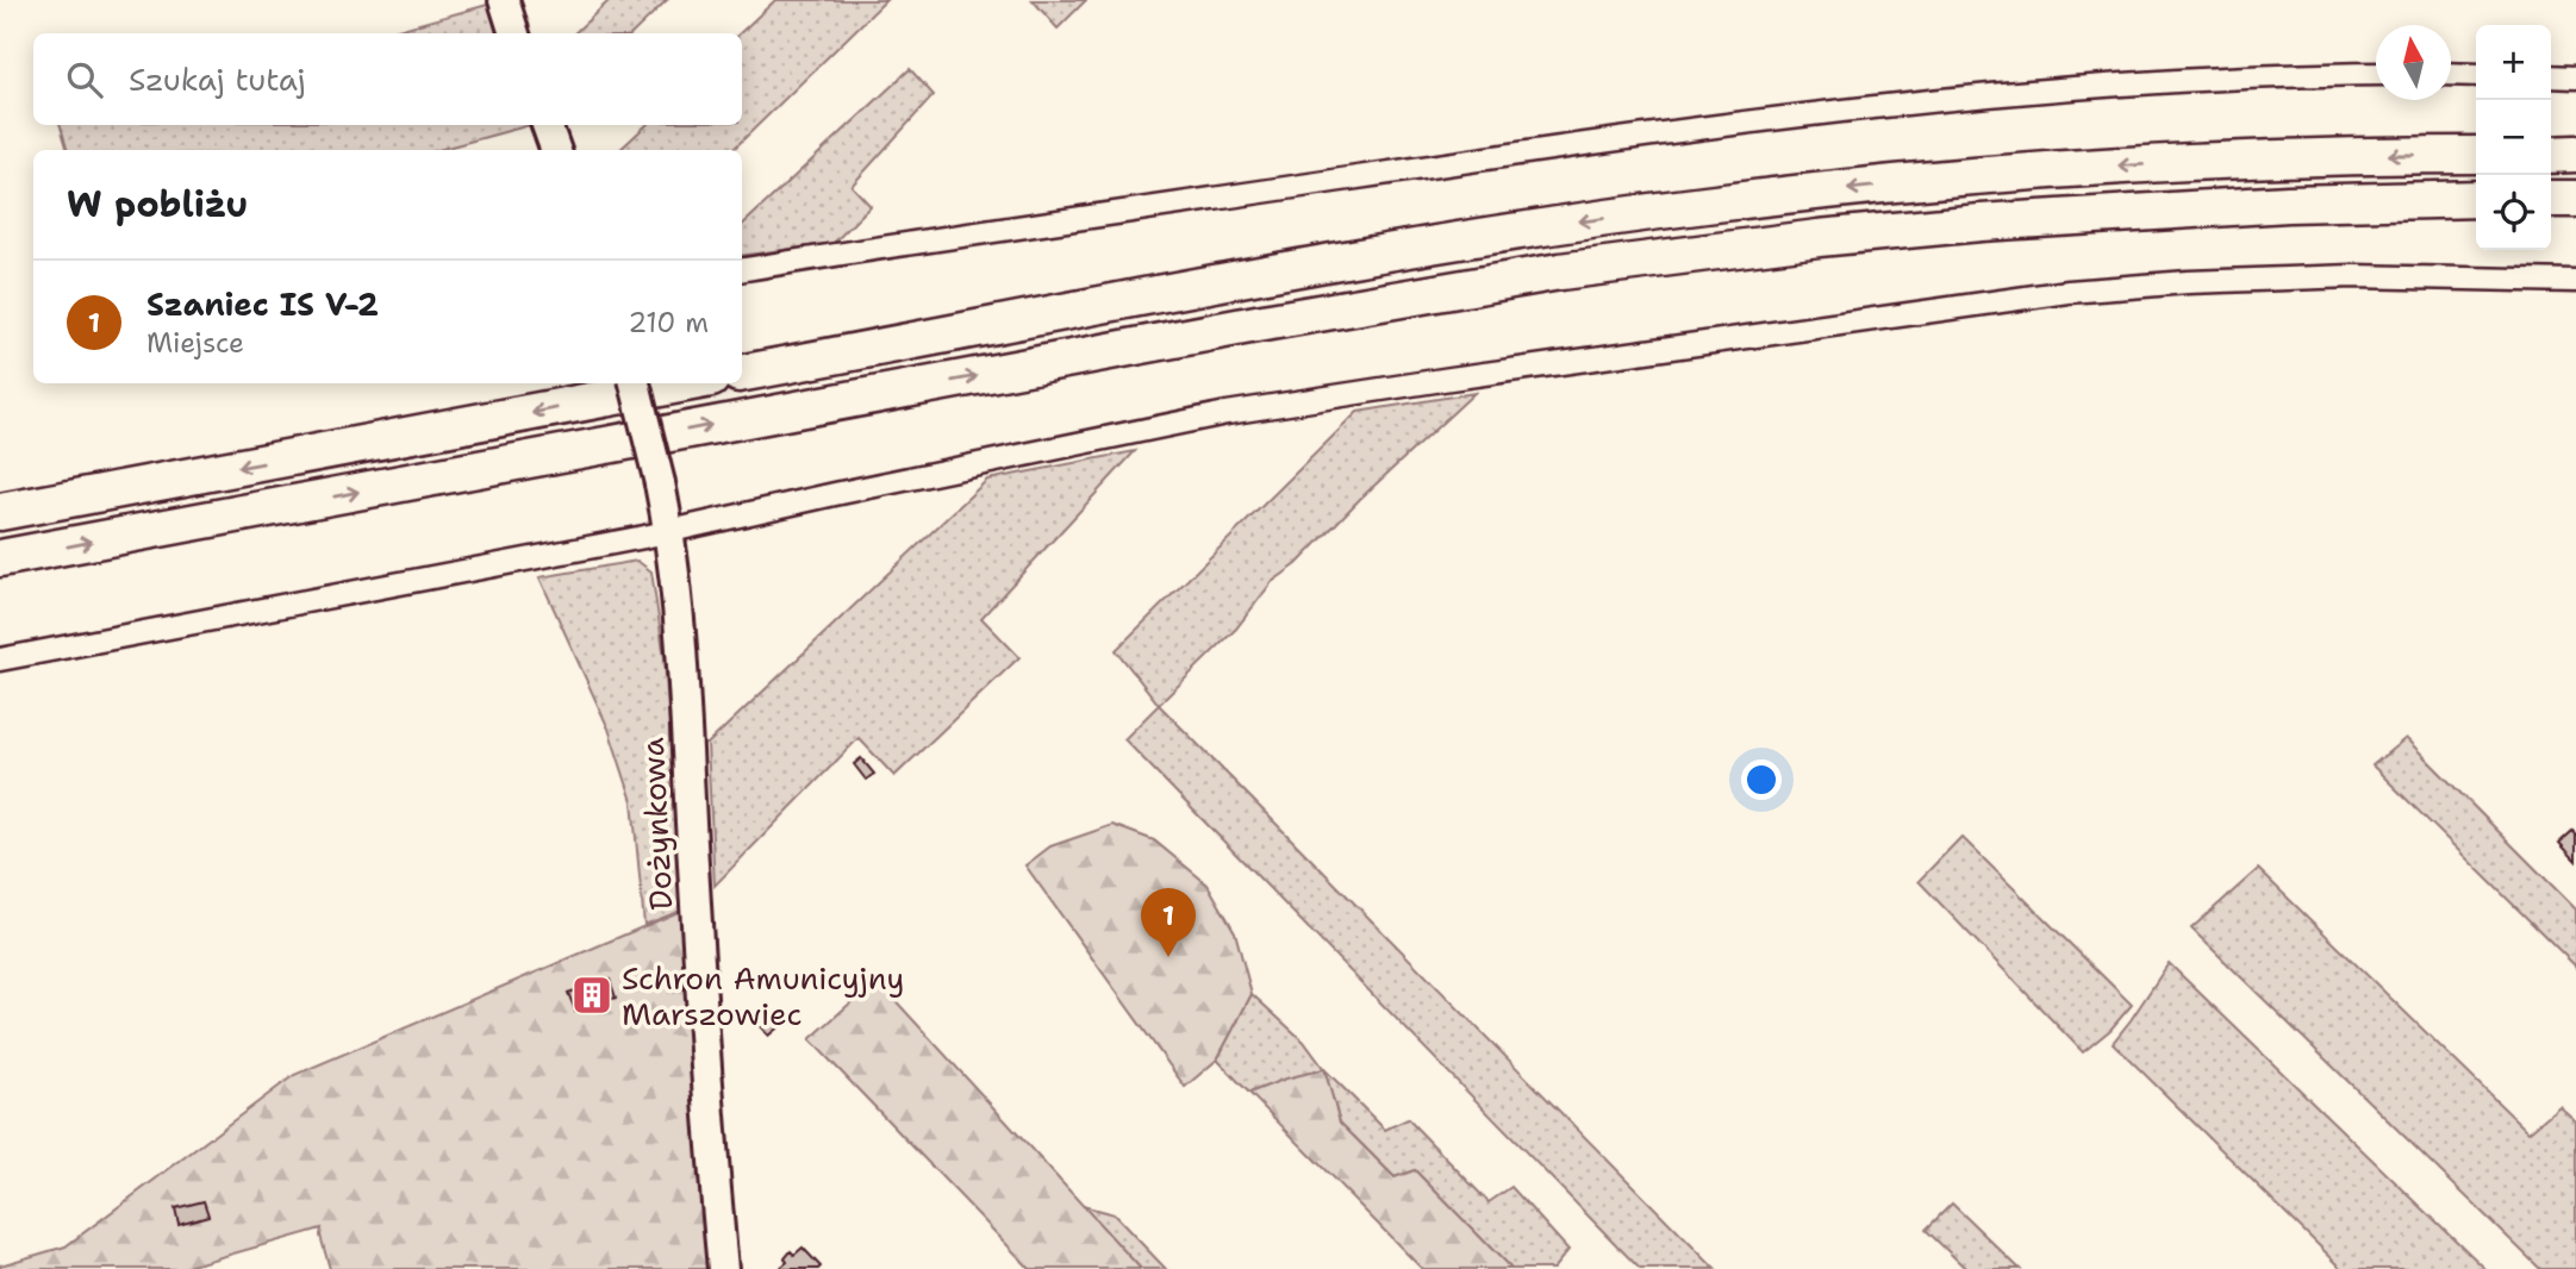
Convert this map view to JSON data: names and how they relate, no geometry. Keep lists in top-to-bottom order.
{
  "streets": {
    "street": ["Dożynkowa"]
  },
  "places": {
    "building": ["Schron Amunicyjny Marszowiec"]
  },
  "north": "top",
  "page": {
    "map_buttons": ["+", "−"],
    "search": "Szukaj tutaj",
    "heading": "W pobliżu",
    "list": [
      {
        "mark": "1",
        "name": "Szaniec IS V-2",
        "note": "Miejsce",
        "value": "210 m"
      }
    ],
    "pins": "1"
  }
}
